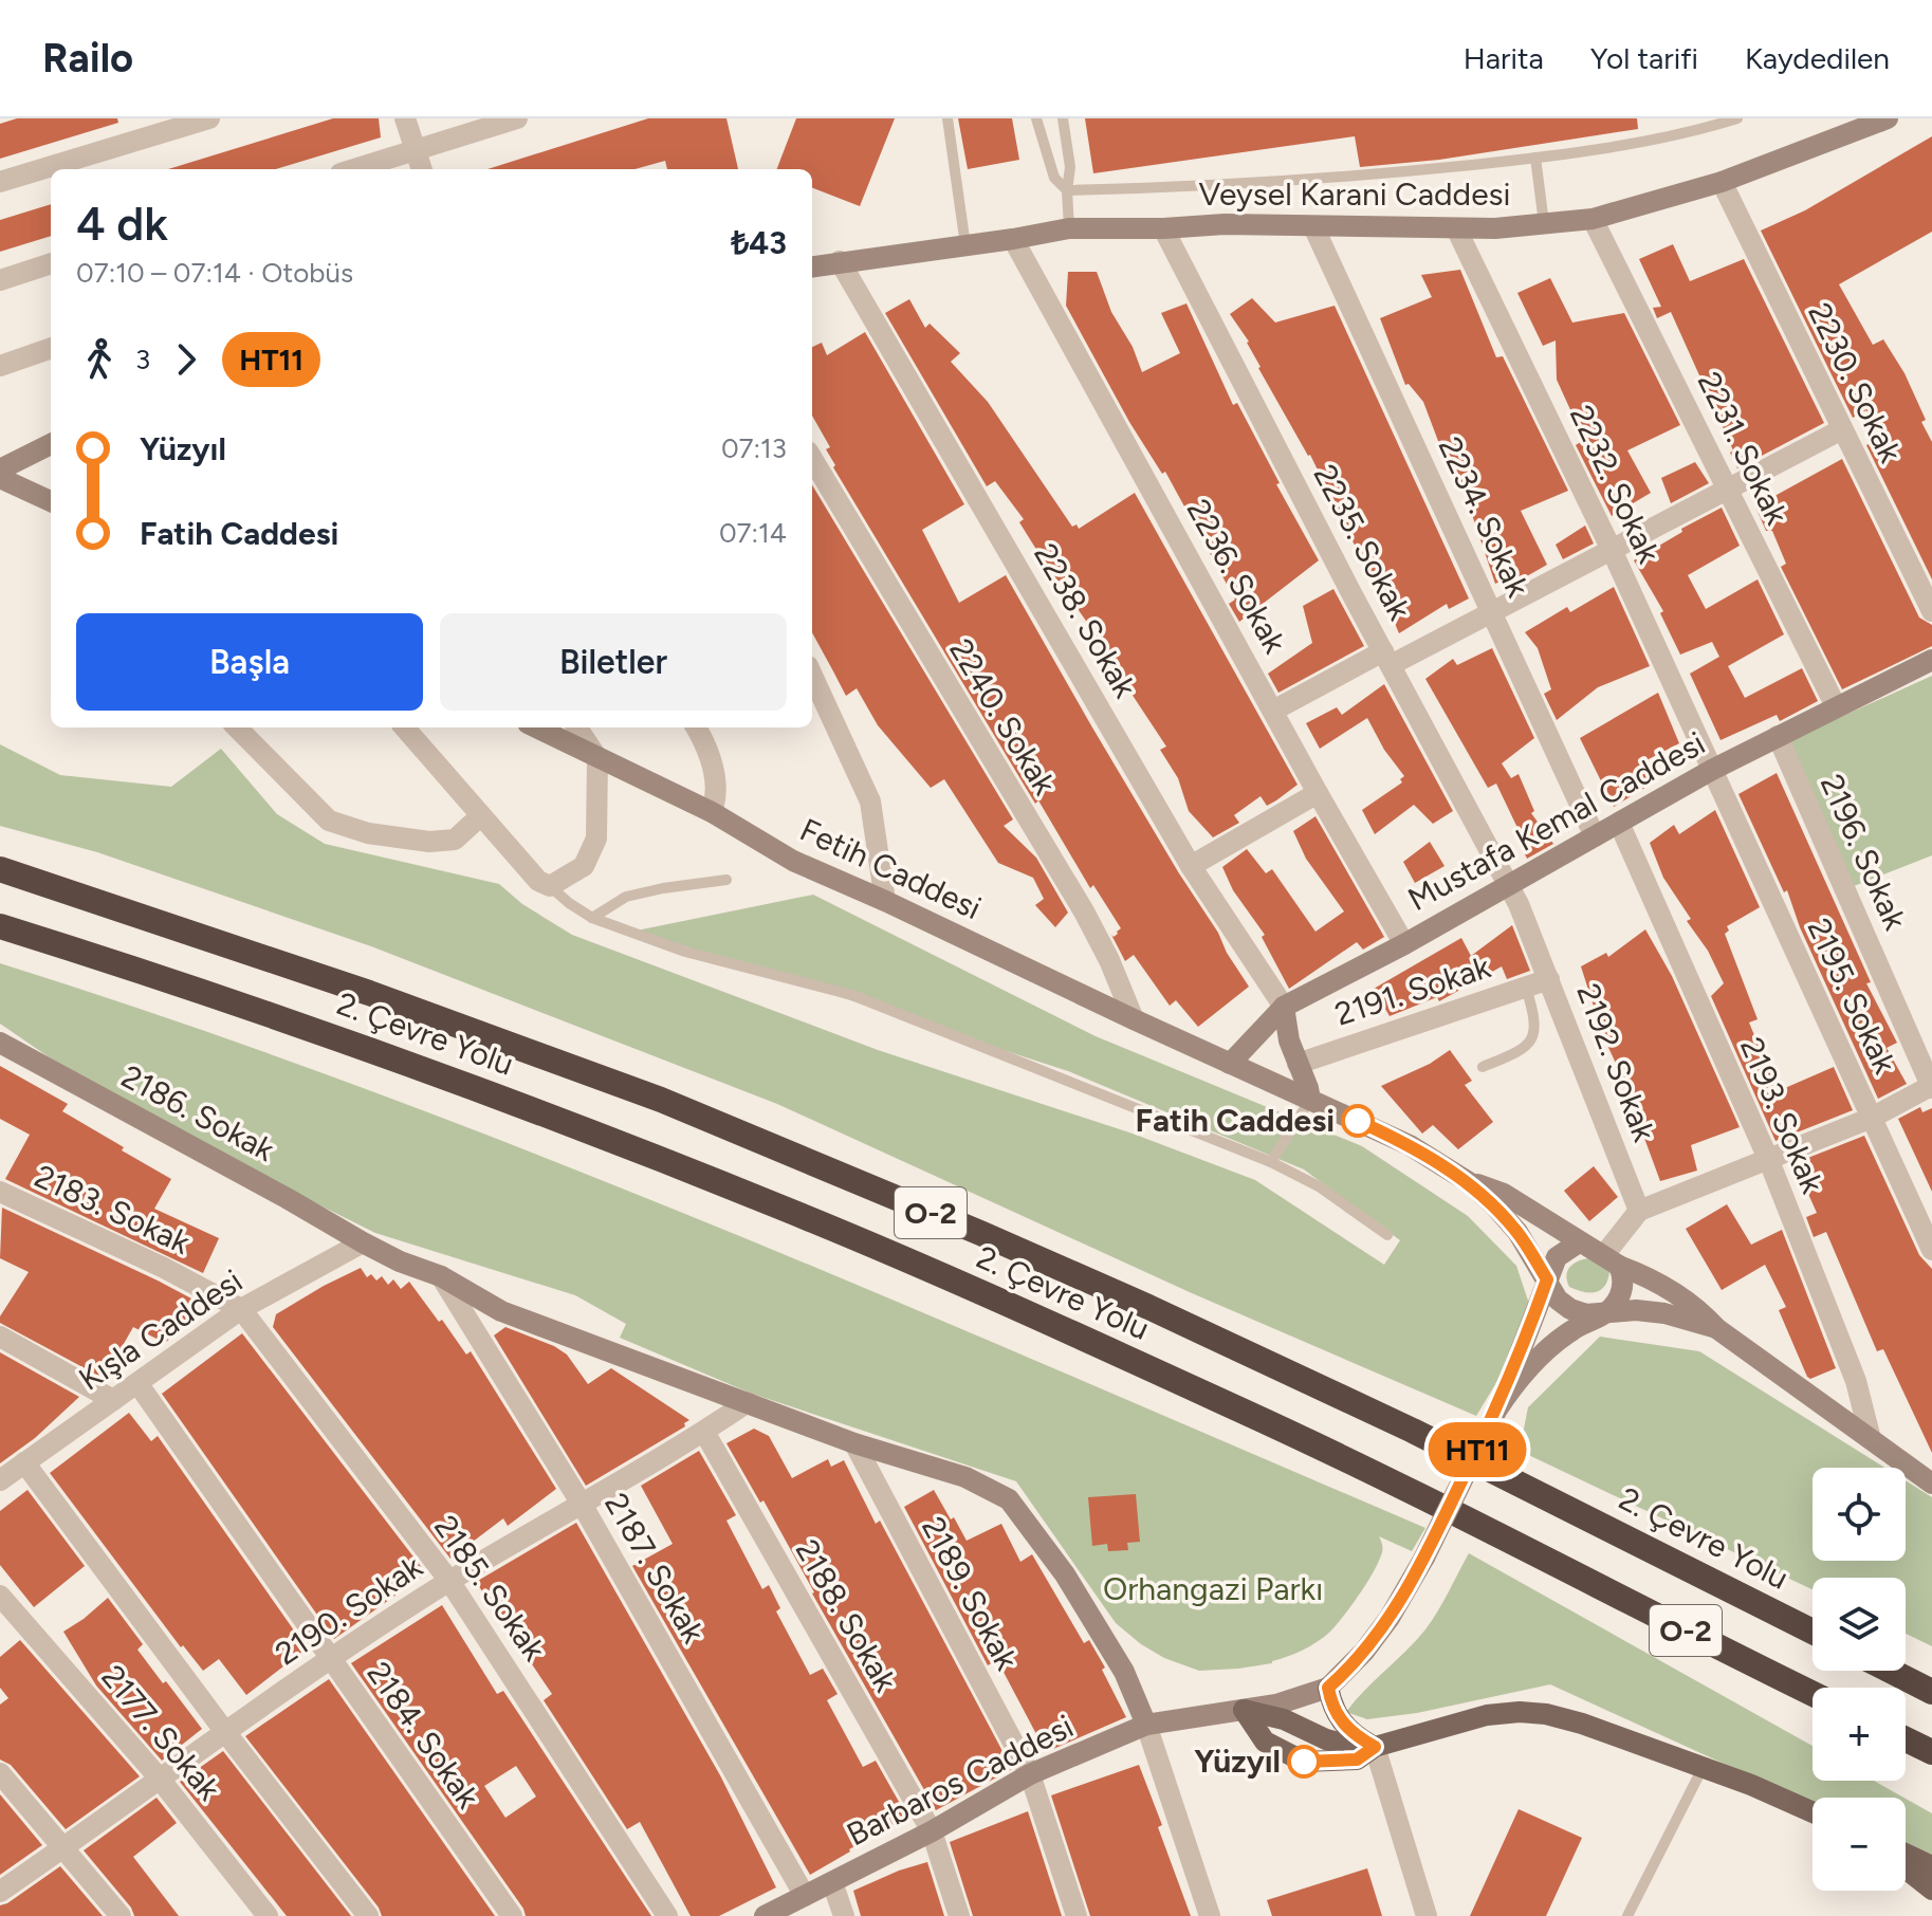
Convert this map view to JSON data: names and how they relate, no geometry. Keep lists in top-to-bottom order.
{
  "streets": {
    "highway": ["2. Çevre Yolu", "O-2"],
    "main road": [
      "Veysel Karani Caddesi",
      "Mustafa Kemal Caddesi",
      "Fetih Caddesi",
      "2186. Sokak",
      "Barbaros Caddesi"
    ],
    "street": [
      "2230. Sokak",
      "2231. Sokak",
      "2232. Sokak",
      "2234. Sokak",
      "2235. Sokak",
      "2236. Sokak",
      "2238. Sokak",
      "2240. Sokak",
      "2196. Sokak",
      "2191. Sokak",
      "2195. Sokak",
      "2192. Sokak",
      "2193. Sokak",
      "2183. Sokak",
      "Kışla Caddesi",
      "2187. Sokak",
      "2185. Sokak",
      "2189. Sokak",
      "2190. Sokak",
      "2188. Sokak",
      "2177. Sokak",
      "2184. Sokak"
    ]
  },
  "crossings": [
    ["Veysel Karani Caddesi", "2230. Sokak"],
    ["Veysel Karani Caddesi", "2231. Sokak"],
    ["Veysel Karani Caddesi", "2232. Sokak"],
    ["Veysel Karani Caddesi", "2234. Sokak"],
    ["Veysel Karani Caddesi", "2235. Sokak"],
    ["Veysel Karani Caddesi", "2236. Sokak"],
    ["Veysel Karani Caddesi", "2238. Sokak"],
    ["2231. Sokak", "Mustafa Kemal Caddesi"],
    ["2232. Sokak", "Mustafa Kemal Caddesi"],
    ["2232. Sokak", "2195. Sokak"],
    ["2234. Sokak", "Mustafa Kemal Caddesi"],
    ["2235. Sokak", "Mustafa Kemal Caddesi"],
    ["2235. Sokak", "2192. Sokak"],
    ["2236. Sokak", "Mustafa Kemal Caddesi"],
    ["2238. Sokak", "Mustafa Kemal Caddesi"],
    ["2240. Sokak", "Fetih Caddesi"],
    ["Mustafa Kemal Caddesi", "2196. Sokak"],
    ["Mustafa Kemal Caddesi", "Fetih Caddesi"],
    ["Mustafa Kemal Caddesi", "2195. Sokak"],
    ["Mustafa Kemal Caddesi", "2192. Sokak"],
    ["Mustafa Kemal Caddesi", "2193. Sokak"],
    ["2191. Sokak", "2192. Sokak"],
    ["2186. Sokak", "Kışla Caddesi"],
    ["2186. Sokak", "2187. Sokak"],
    ["2186. Sokak", "2189. Sokak"],
    ["2186. Sokak", "2190. Sokak"],
    ["2186. Sokak", "Barbaros Caddesi"],
    ["2183. Sokak", "Kışla Caddesi"],
    ["2183. Sokak", "2185. Sokak"],
    ["Kışla Caddesi", "2185. Sokak"],
    ["Kışla Caddesi", "2184. Sokak"],
    ["2187. Sokak", "2190. Sokak"],
    ["2187. Sokak", "Barbaros Caddesi"],
    ["2185. Sokak", "2190. Sokak"],
    ["2189. Sokak", "Barbaros Caddesi"],
    ["2190. Sokak", "2188. Sokak"],
    ["2190. Sokak", "2177. Sokak"],
    ["2190. Sokak", "2184. Sokak"],
    ["2188. Sokak", "Barbaros Caddesi"]
  ],
  "parks": ["Orhangazi Parkı"],
  "places": ["Fatih Caddesi", "Yüzyıl"],
  "lines": ["bus line HT11"],
  "page": {
    "header": "Railo",
    "nav": ["Harita", "Yol tarifi", "Kaydedilen"],
    "on_map": "HT11",
    "heading": ["4 dk", "07:10 – 07:14 · Otobüs", "₺43"],
    "legs": ["3", "HT11"],
    "list": [
      {
        "name": "Yüzyıl",
        "value": "07:13"
      },
      {
        "name": "Fatih Caddesi",
        "value": "07:14"
      }
    ],
    "buttons": ["Başla", "Biletler"],
    "map_buttons": ["+", "−"]
  }
}
